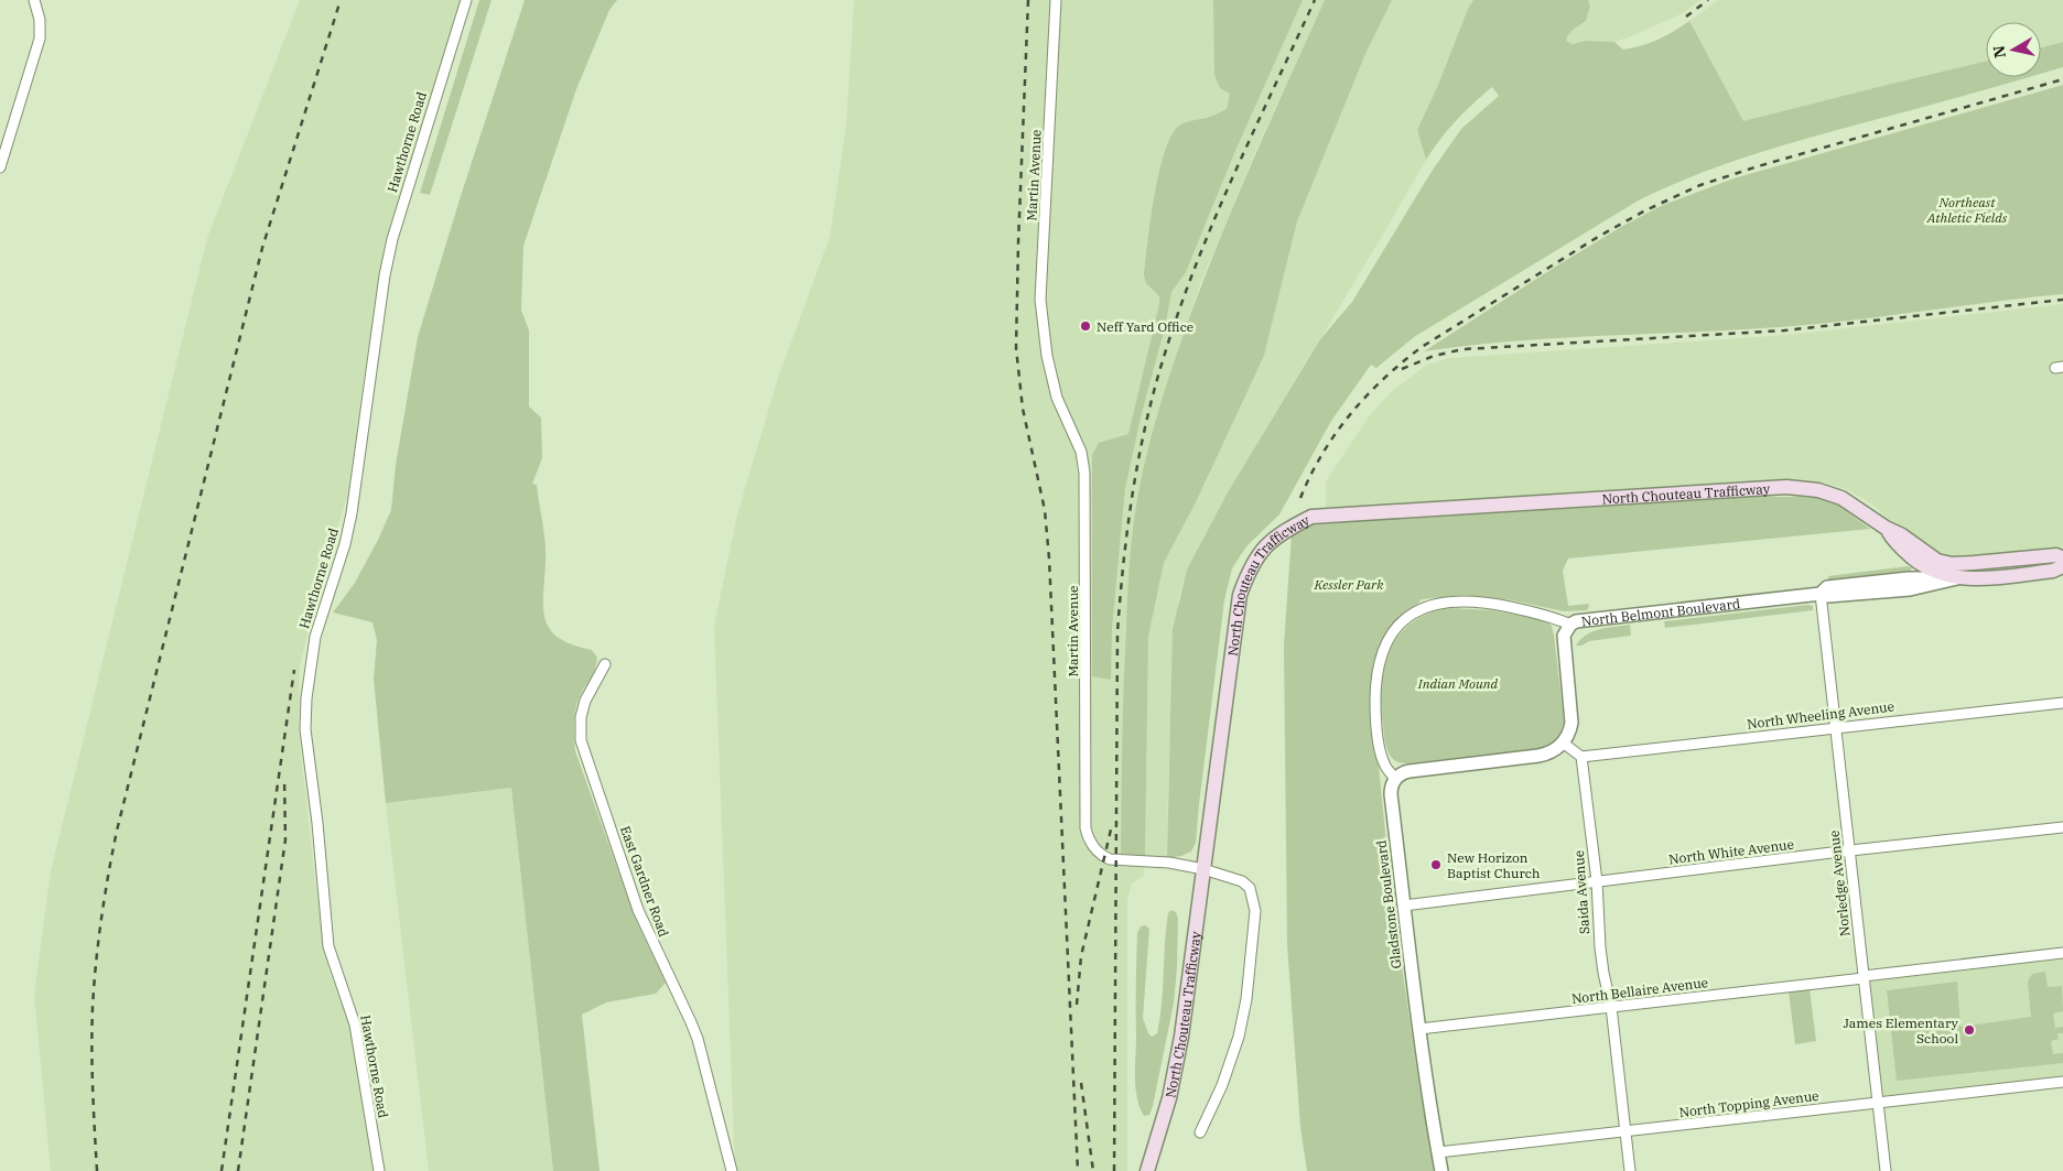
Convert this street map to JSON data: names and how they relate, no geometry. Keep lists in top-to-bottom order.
{
  "streets": {
    "main road": ["North Chouteau Trafficway", "North Belmont Boulevard"],
    "street": [
      "Hawthorne Road",
      "Martin Avenue",
      "North Wheeling Avenue",
      "North White Avenue",
      "East Gardner Road",
      "Norledge Avenue",
      "Saida Avenue",
      "Gladstone Boulevard",
      "North Bellaire Avenue",
      "North Topping Avenue"
    ]
  },
  "crossings": [
    ["Martin Avenue", "North Chouteau Trafficway"],
    ["North Chouteau Trafficway", "North Belmont Boulevard"],
    ["North Belmont Boulevard", "Norledge Avenue"],
    ["North Belmont Boulevard", "Gladstone Boulevard"],
    ["North Wheeling Avenue", "Norledge Avenue"],
    ["North Wheeling Avenue", "Saida Avenue"],
    ["North White Avenue", "Norledge Avenue"],
    ["North White Avenue", "Saida Avenue"],
    ["North White Avenue", "Gladstone Boulevard"],
    ["Norledge Avenue", "North Bellaire Avenue"],
    ["Norledge Avenue", "North Topping Avenue"],
    ["Saida Avenue", "North Bellaire Avenue"],
    ["Saida Avenue", "North Topping Avenue"],
    ["Gladstone Boulevard", "North Bellaire Avenue"],
    ["Gladstone Boulevard", "North Topping Avenue"]
  ],
  "parks": ["Northeast Athletic Fields", "Kessler Park", "Indian Mound"],
  "places": ["Neff Yard Office", "New Horizon Baptist Church", "James Elementary School"],
  "north": "left"
}
